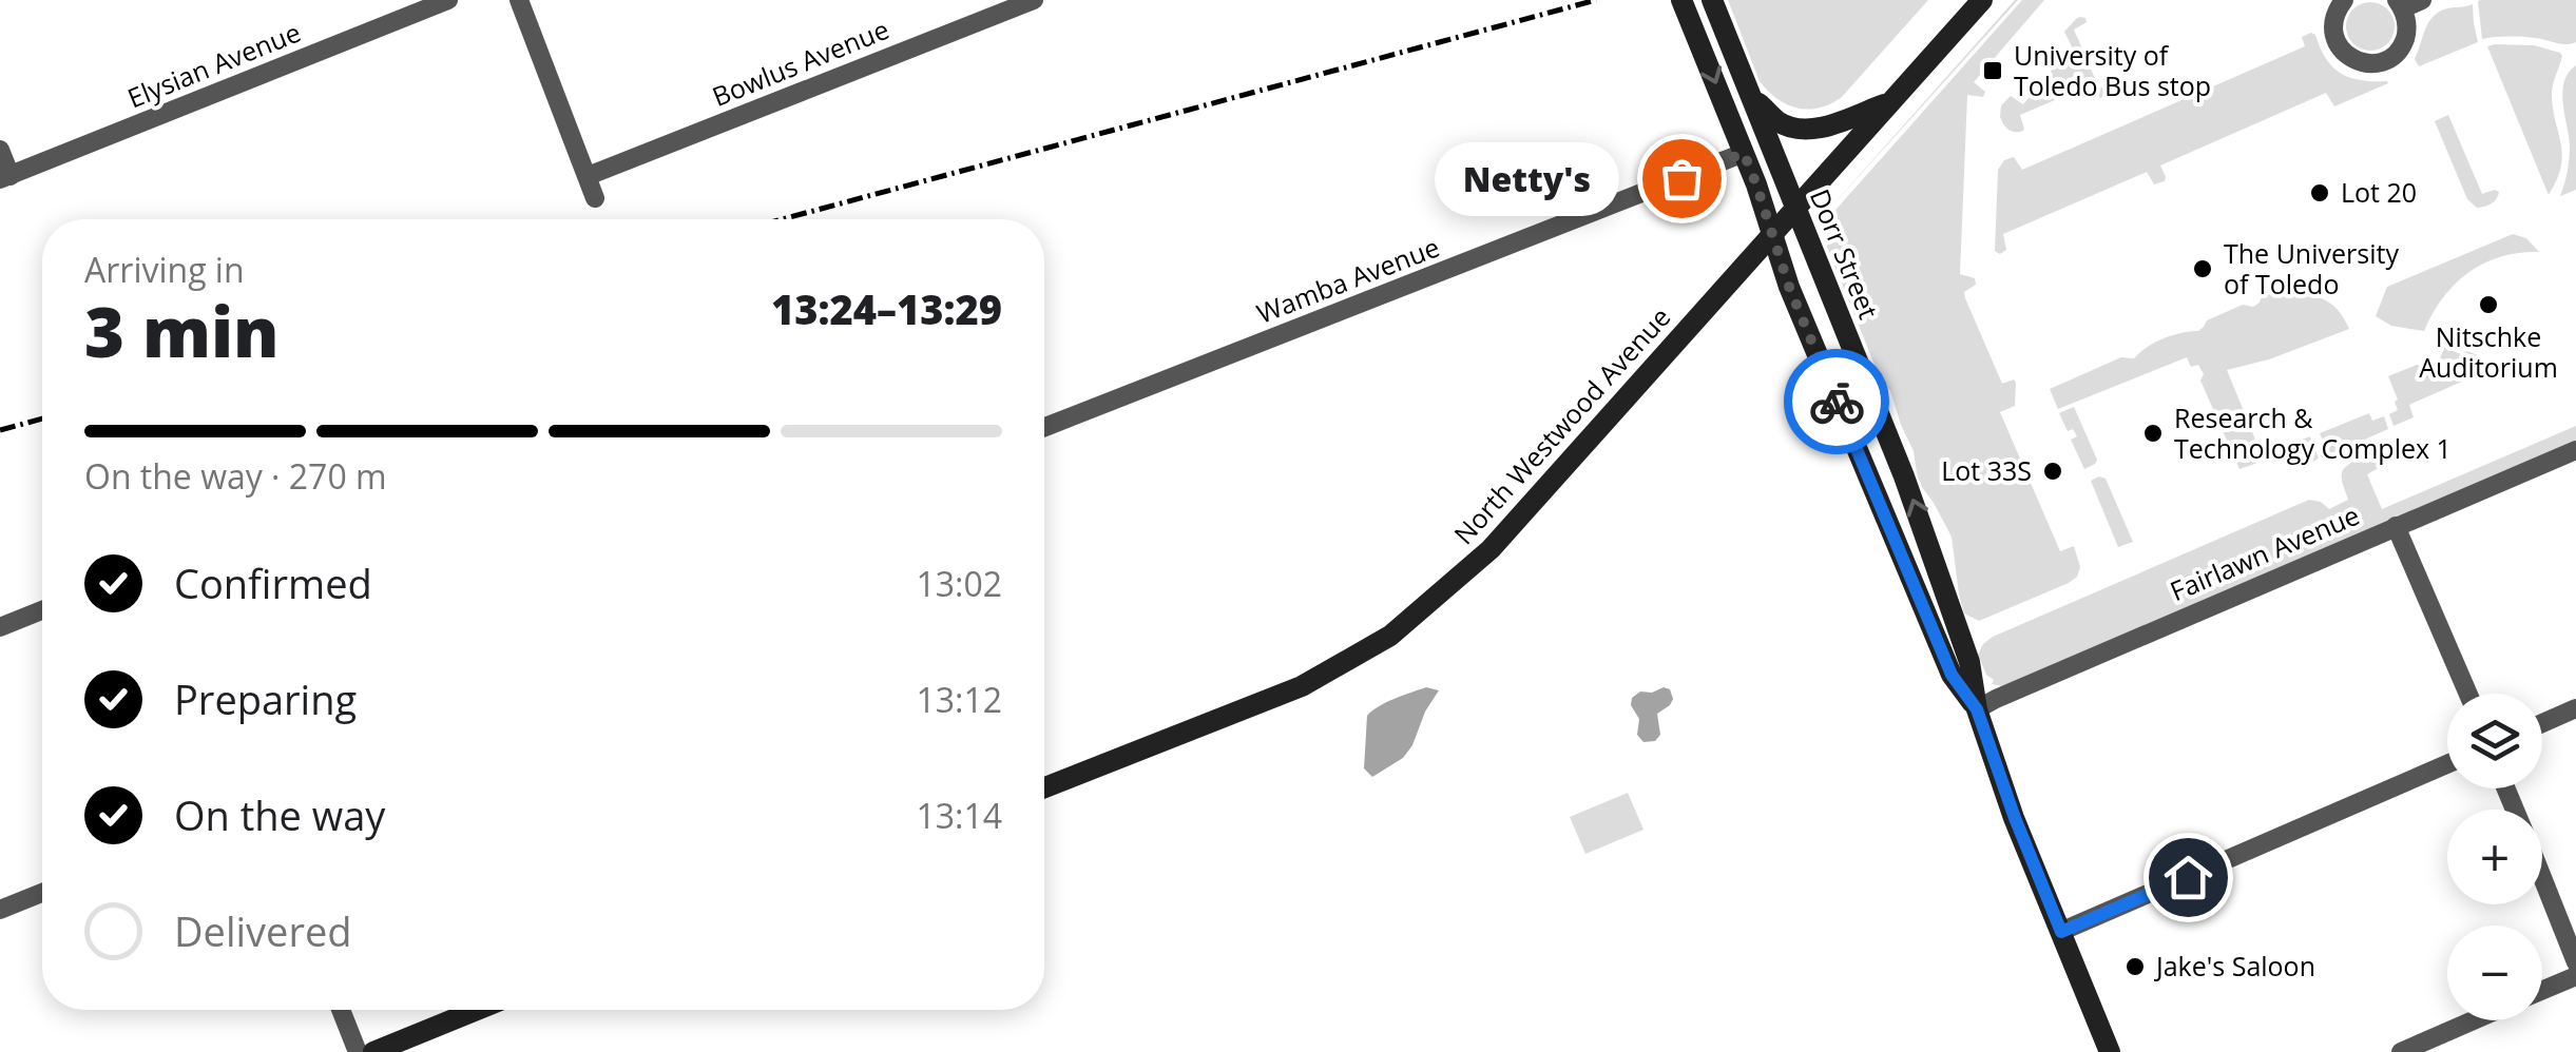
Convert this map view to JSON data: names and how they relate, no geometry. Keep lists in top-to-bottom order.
{
  "streets": {
    "main road": ["Dorr Street", "North Westwood Avenue"],
    "street": [
      "Bowlus Avenue",
      "Elysian Avenue",
      "Wamba Avenue",
      "Fairlawn Avenue"
    ]
  },
  "crossings": [
    ["Dorr Street", "Wamba Avenue"],
    ["Dorr Street", "North Westwood Avenue"],
    ["Dorr Street", "Fairlawn Avenue"]
  ],
  "places": {
    "transit": ["University of Toledo Bus stop"],
    "other": [
      "Netty's",
      "Lot 20",
      "The University of Toledo",
      "Nitschke Auditorium",
      "Research & Technology Complex 1",
      "Lot 33S",
      "Jake's Saloon"
    ]
  },
  "page": {
    "bubble": "Netty's",
    "heading": ["3 min", "Arriving in", "13:24–13:29"],
    "bar": "On the way · 270 m",
    "list": [
      ["Confirmed", "13:02"],
      ["Preparing", "13:12"],
      ["On the way", "13:14"],
      "Delivered"
    ],
    "map_buttons": ["+", "−"]
  }
}
